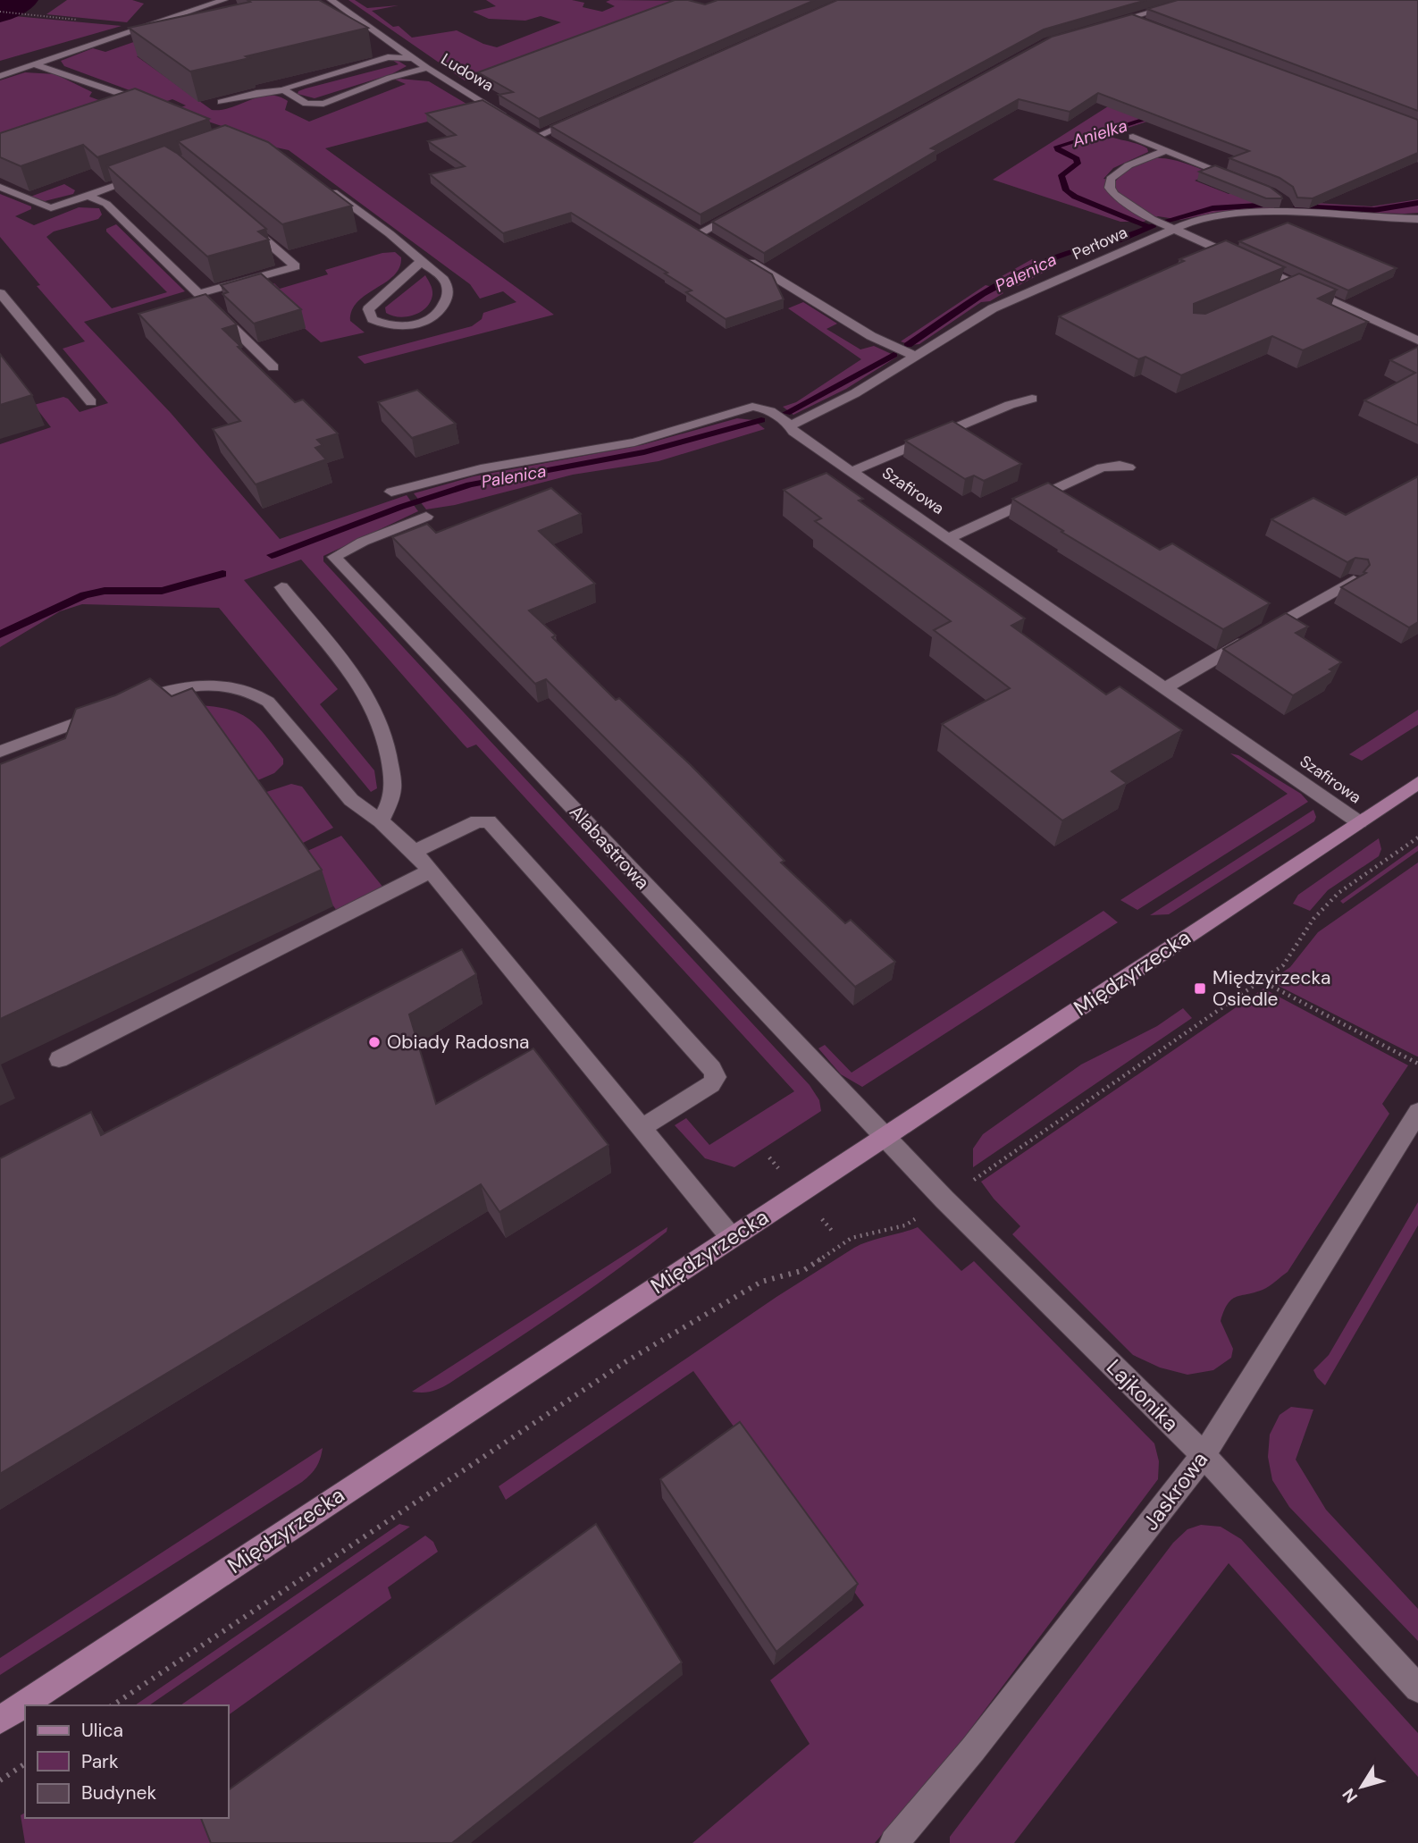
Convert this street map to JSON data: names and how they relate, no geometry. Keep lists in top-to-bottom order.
{
  "streets": {
    "main road": ["Międzyrzecka"],
    "street": [
      "Ludowa",
      "Perłowa",
      "Szafirowa",
      "Alabastrowa",
      "Lajkonika",
      "Jaskrowa"
    ]
  },
  "crossings": [
    ["Perłowa", "Szafirowa"],
    ["Szafirowa", "Międzyrzecka"],
    ["Alabastrowa", "Międzyrzecka"],
    ["Alabastrowa", "Lajkonika"],
    ["Międzyrzecka", "Lajkonika"],
    ["Lajkonika", "Jaskrowa"]
  ],
  "water": ["Anielka", "Palenica"],
  "places": {
    "transit": ["Międzyrzecka Osiedle"],
    "other": ["Obiady Radosna"]
  },
  "legend": ["Ulica", "Park", "Budynek"],
  "north": "bottom left"
}
